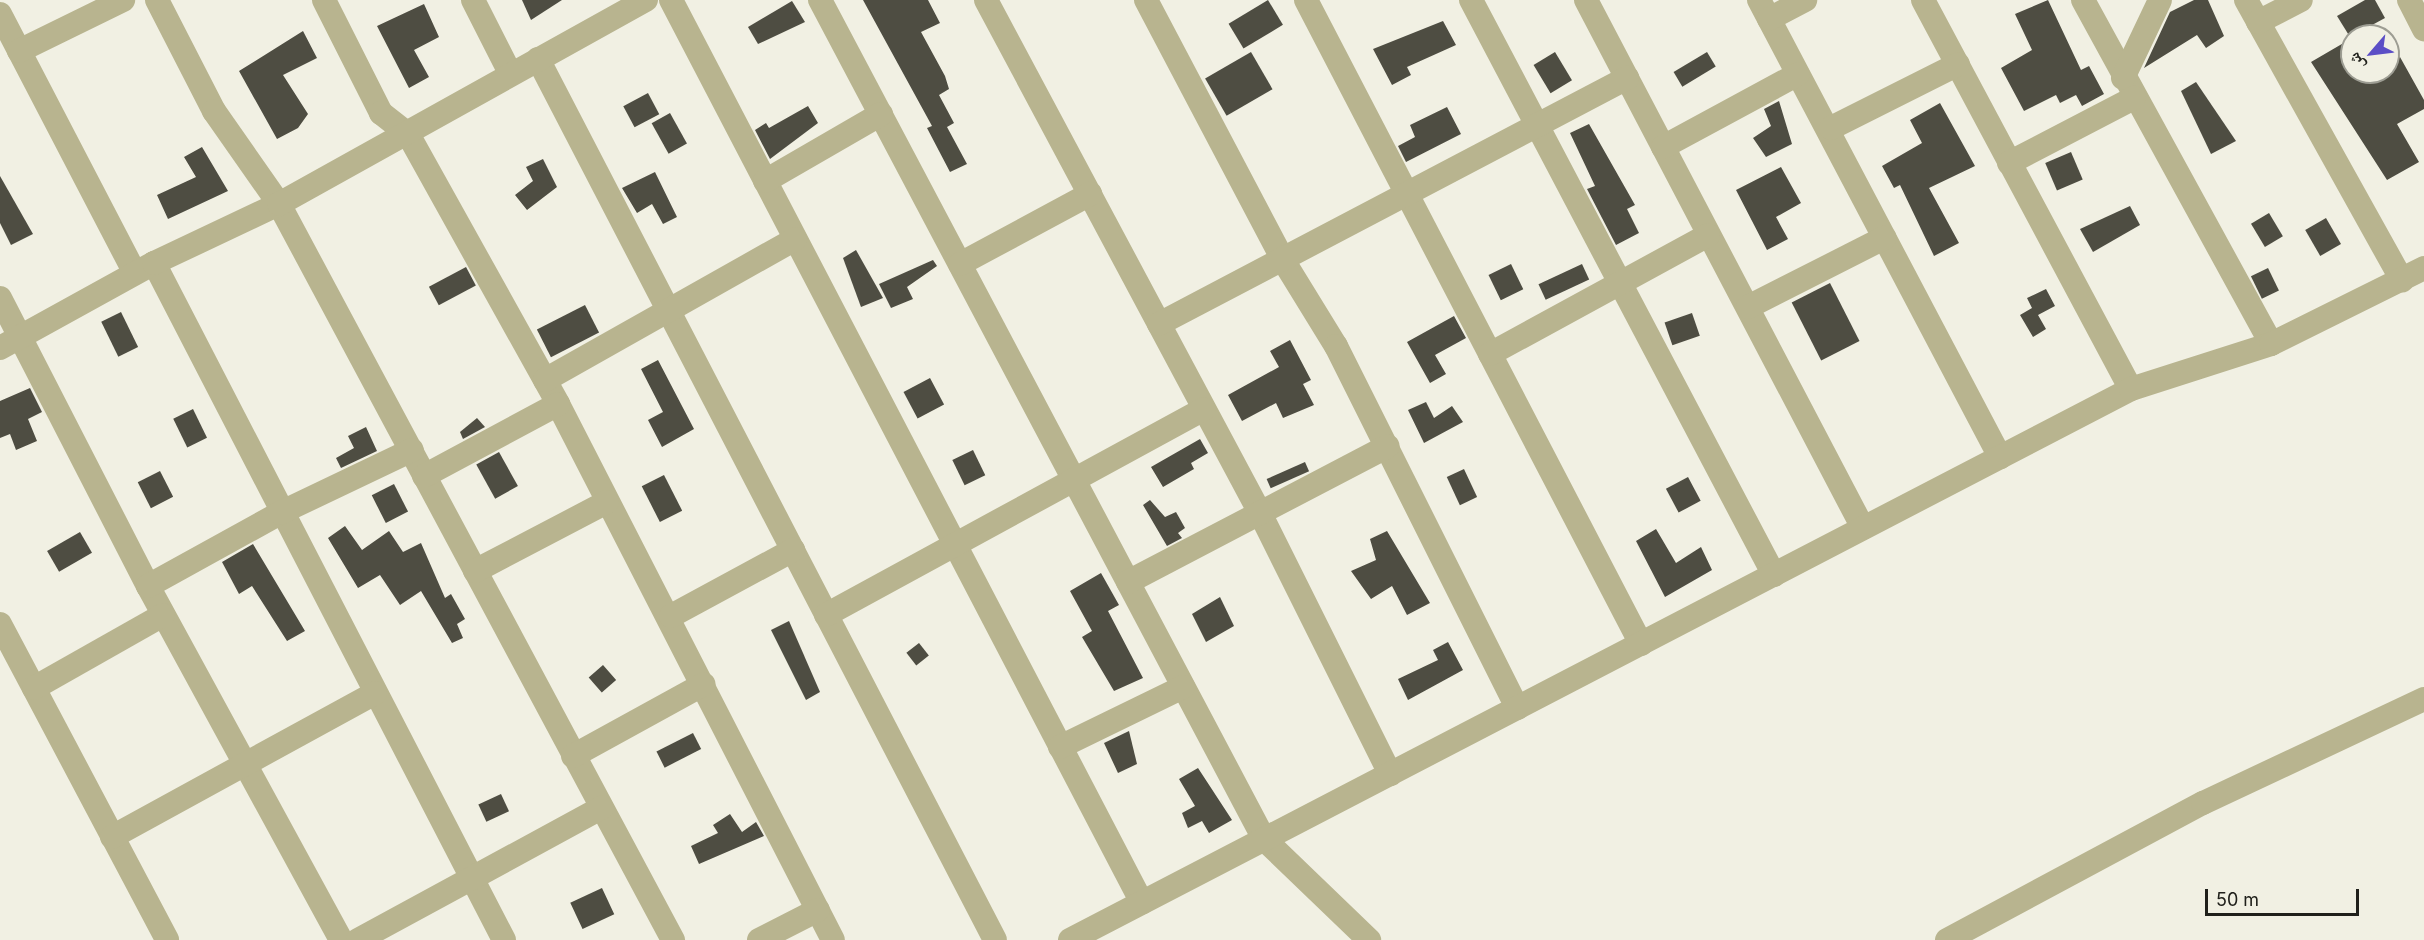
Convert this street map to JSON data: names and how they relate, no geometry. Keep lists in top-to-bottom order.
{
  "scale_bar": "50 m",
  "north": "bottom left"
}
